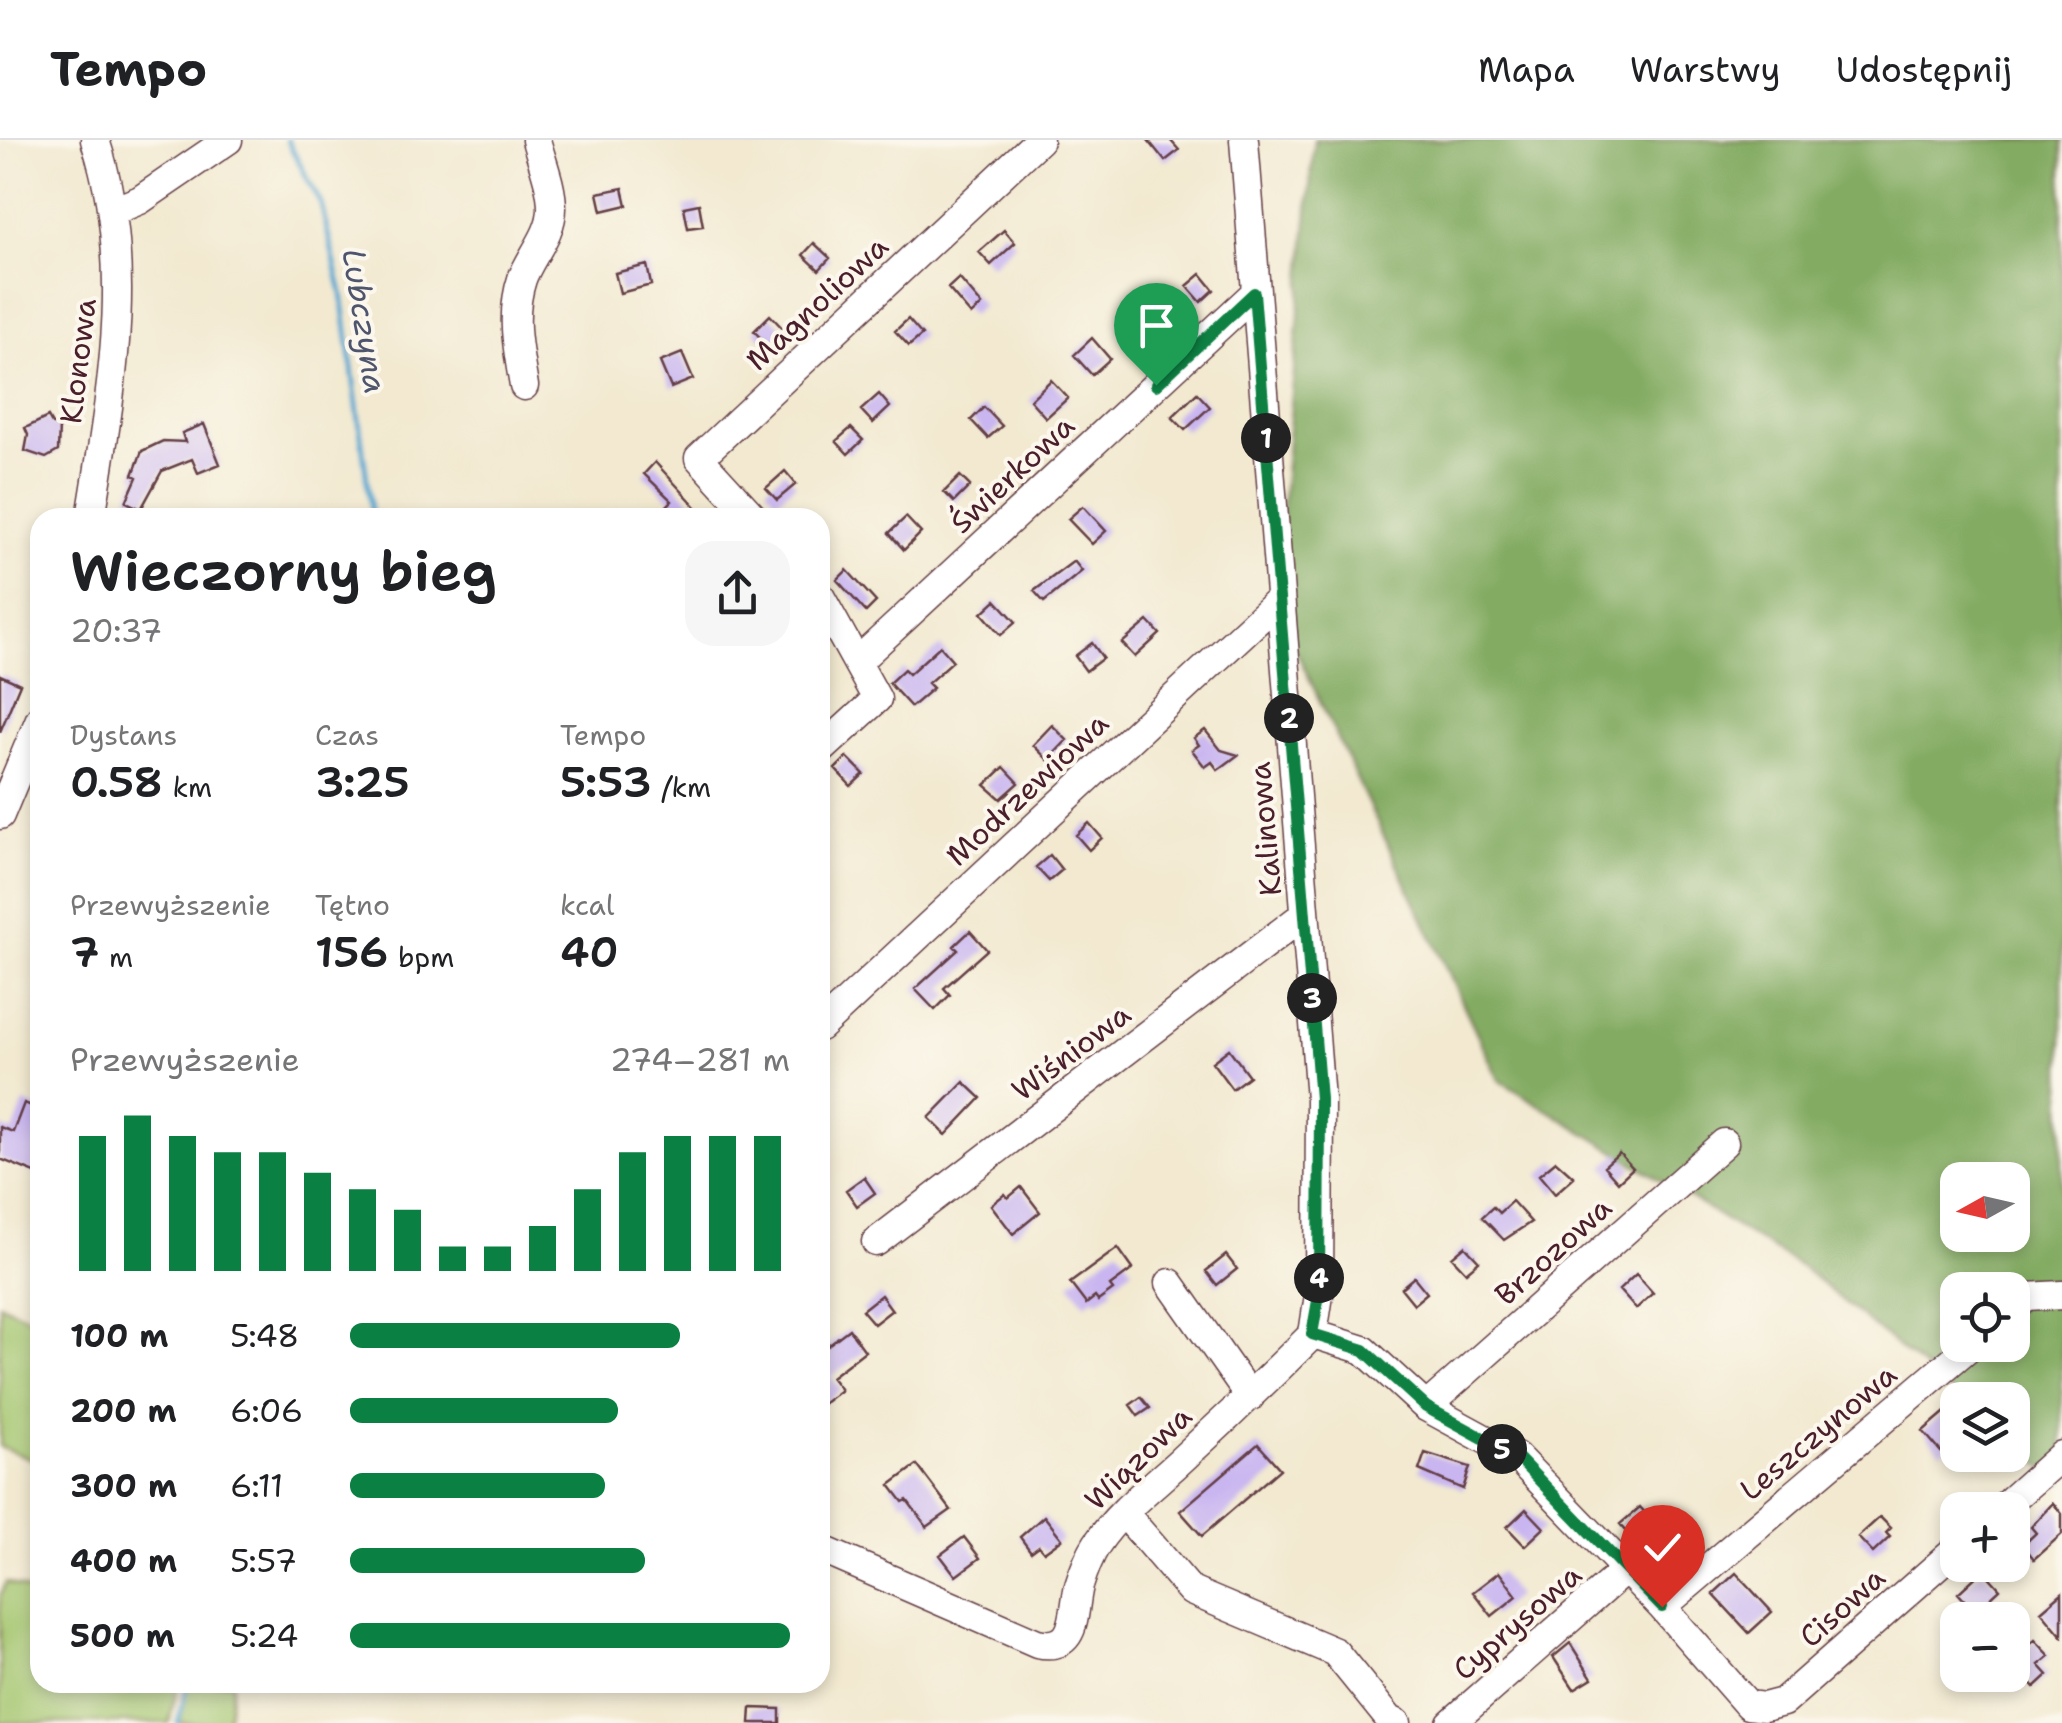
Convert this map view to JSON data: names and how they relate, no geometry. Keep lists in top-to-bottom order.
{
  "streets": {
    "street": [
      "Magnoliowa",
      "Klonowa",
      "Świerkowa",
      "Modrzewiowa",
      "Kalinowa",
      "Wiśniowa",
      "Brzozowa",
      "Leszczynowa",
      "Wiązowa",
      "Cisowa",
      "Cyprysowa"
    ]
  },
  "crossings": [
    ["Świerkowa", "Kalinowa"],
    ["Modrzewiowa", "Kalinowa"],
    ["Kalinowa", "Wiśniowa"],
    ["Kalinowa", "Wiązowa"],
    ["Leszczynowa", "Cisowa"]
  ],
  "water": ["Lubczyna"],
  "north": "left",
  "page": {
    "header": "Tempo",
    "nav": ["Mapa", "Warstwy", "Udostępnij"],
    "pins": [
      "1",
      "2",
      "3",
      "4",
      "5"
    ],
    "heading": ["Wieczorny bieg", "20:37"],
    "stats": [
      ["Dystans", "0.58 km"],
      ["Czas", "3:25"],
      ["Tempo", "5:53 /km"],
      ["Przewyższenie", "7 m"],
      ["Tętno", "156 bpm"],
      ["kcal", "40"]
    ],
    "chart": ["Przewyższenie", "274–281 m"],
    "map_buttons": ["+", "−"],
    "list": [
      {
        "name": "100 m",
        "note": "5:48"
      },
      {
        "name": "200 m",
        "note": "6:06"
      },
      {
        "name": "300 m",
        "note": "6:11"
      },
      {
        "name": "400 m",
        "note": "5:57"
      },
      {
        "name": "500 m",
        "note": "5:24"
      }
    ]
  }
}
